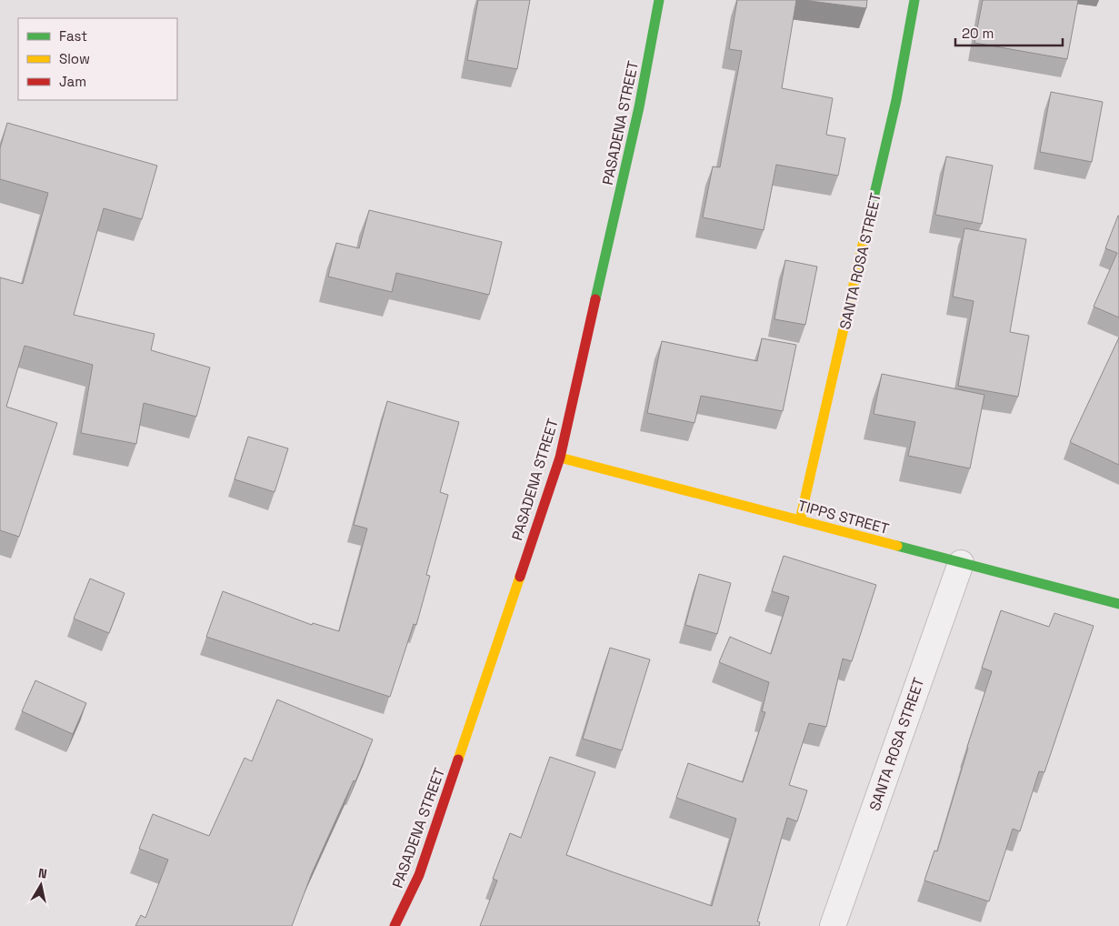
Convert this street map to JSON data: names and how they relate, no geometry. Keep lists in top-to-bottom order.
{
  "streets": {
    "street": ["PASADENA STREET", "SANTA ROSA STREET", "TIPPS STREET"]
  },
  "crossings": [
    ["PASADENA STREET", "TIPPS STREET"],
    ["SANTA ROSA STREET", "TIPPS STREET"]
  ],
  "legend": ["Fast", "Slow", "Jam"],
  "scale_bar": "20 m",
  "north": "top"
}
